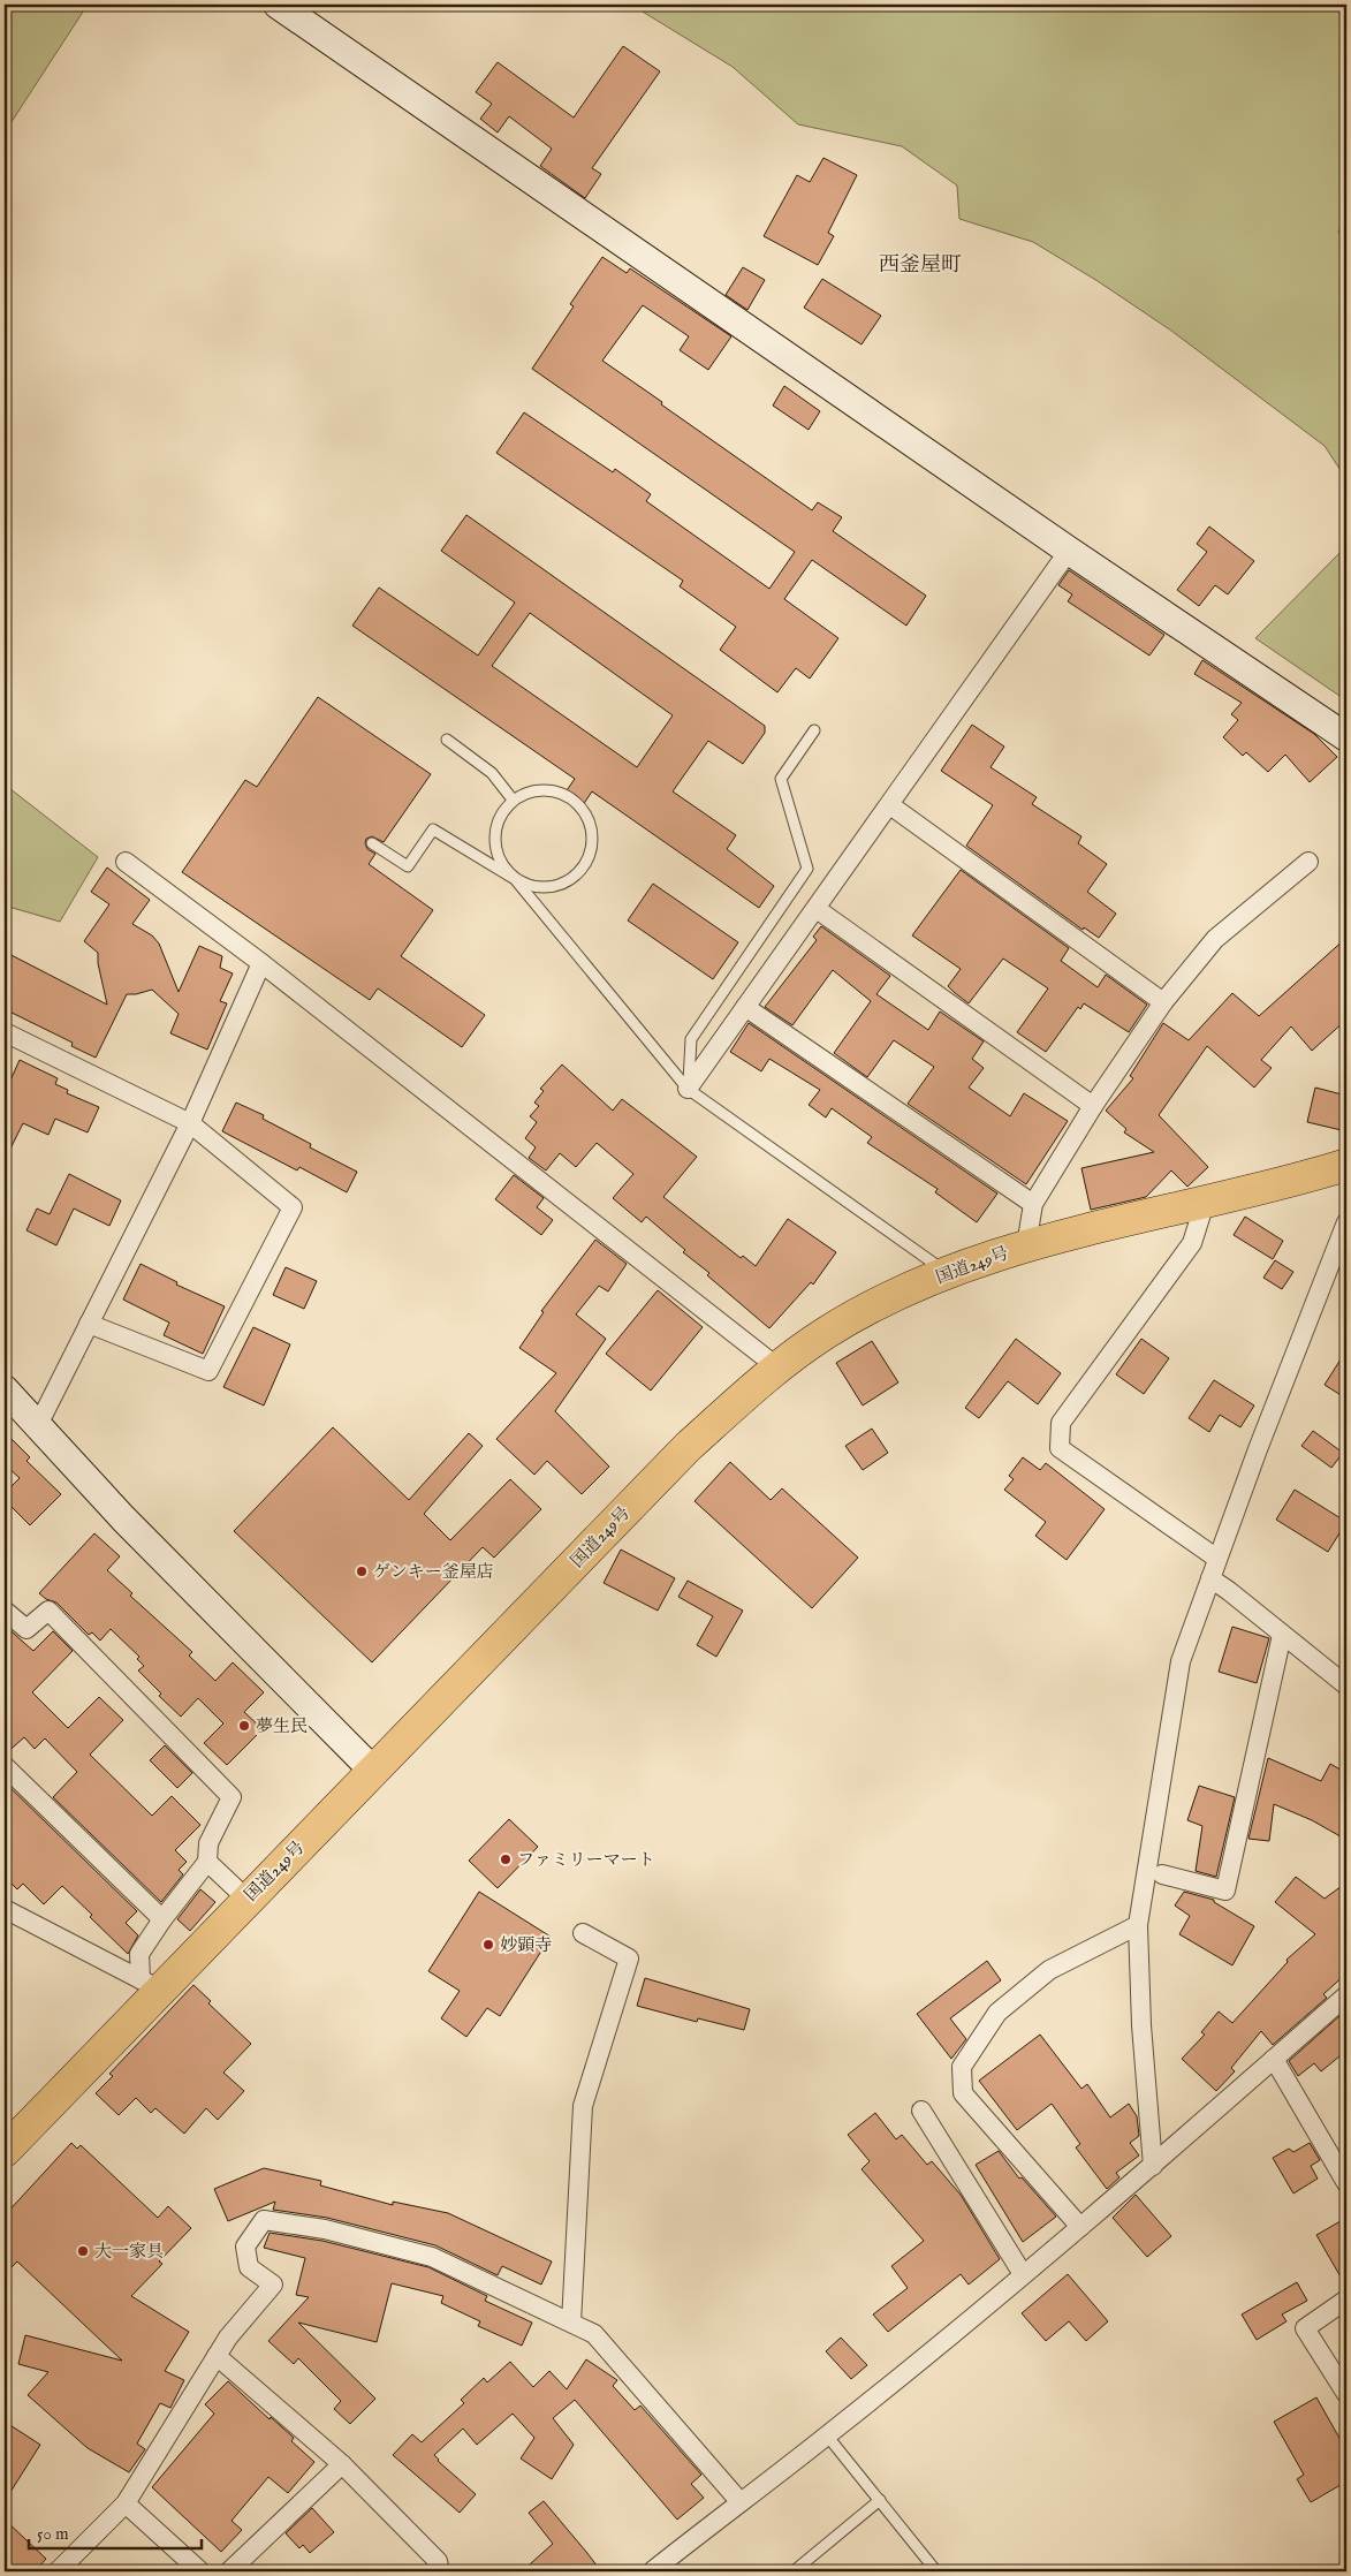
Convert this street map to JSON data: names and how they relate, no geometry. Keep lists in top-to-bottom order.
{
  "streets": {
    "highway": ["国道249号"]
  },
  "districts": ["西釜屋町"],
  "places": [
    "ゲンキー釜屋店",
    "夢生民",
    "ファミリーマート",
    "妙顕寺",
    "大一家具"
  ],
  "scale_bar": "50 m"
}
